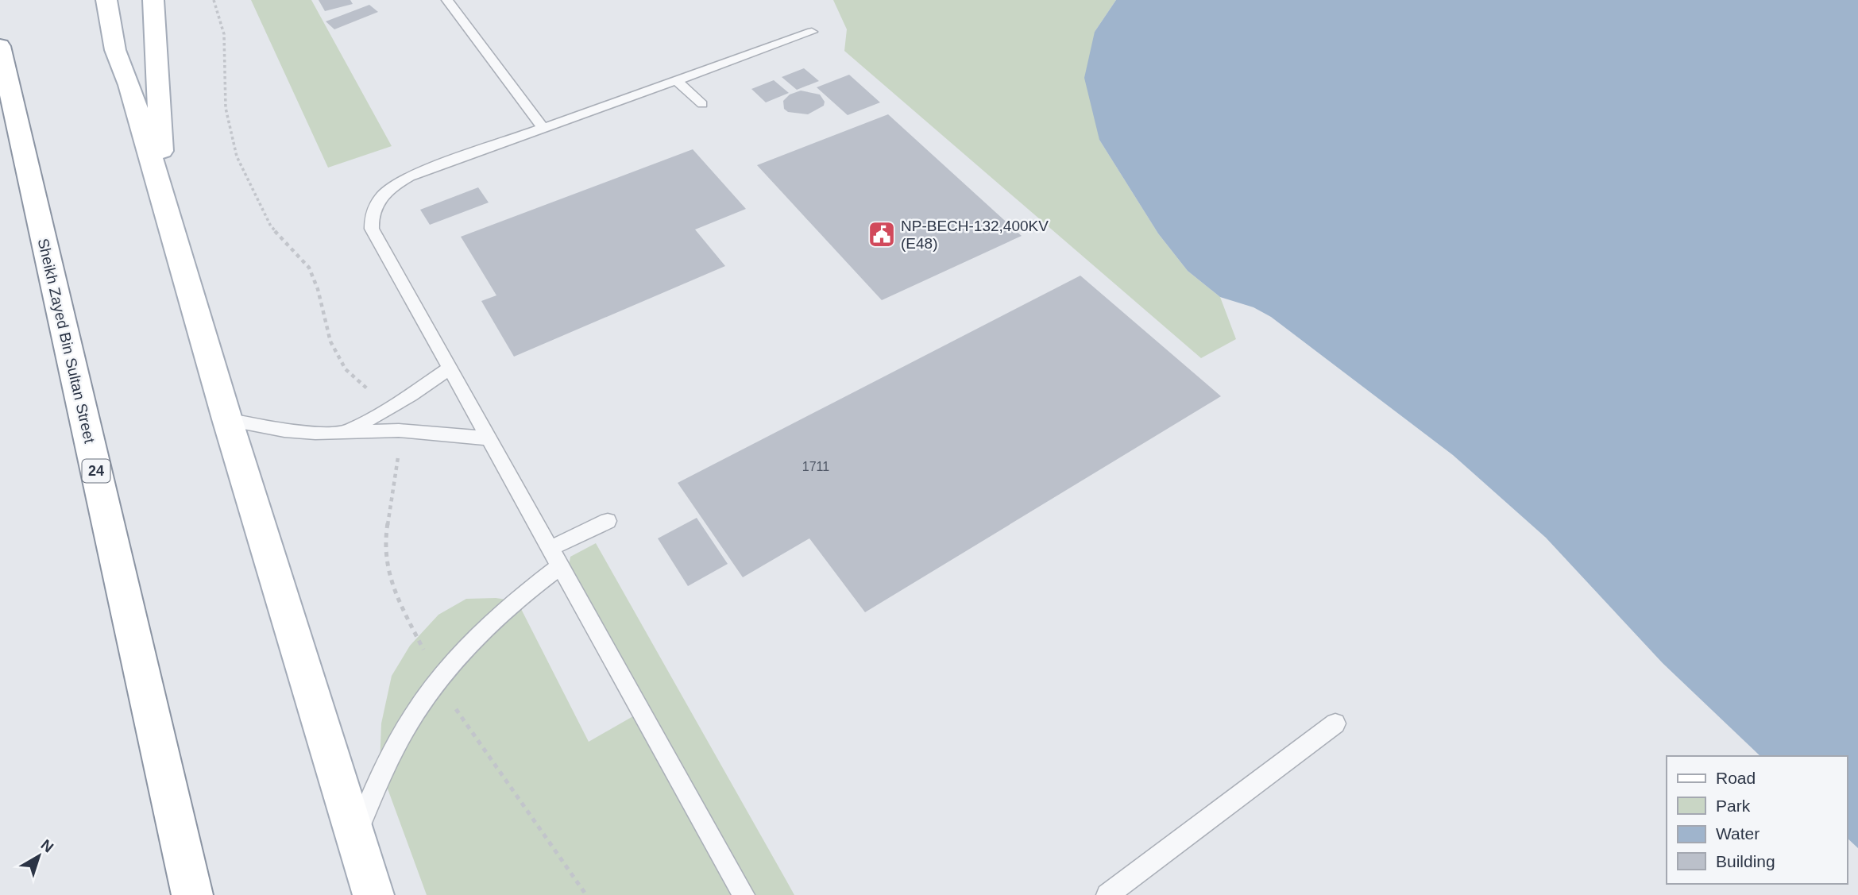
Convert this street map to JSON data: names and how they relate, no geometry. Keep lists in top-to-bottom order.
{
  "streets": {
    "main road": ["Sheikh Zayed Bin Sultan Street", "24"]
  },
  "places": {
    "public building": ["NP-BECH-132,400KV (E48)"]
  },
  "house_numbers": ["1711"],
  "legend": [
    "Road",
    "Park",
    "Water",
    "Building"
  ],
  "north": "top right"
}
